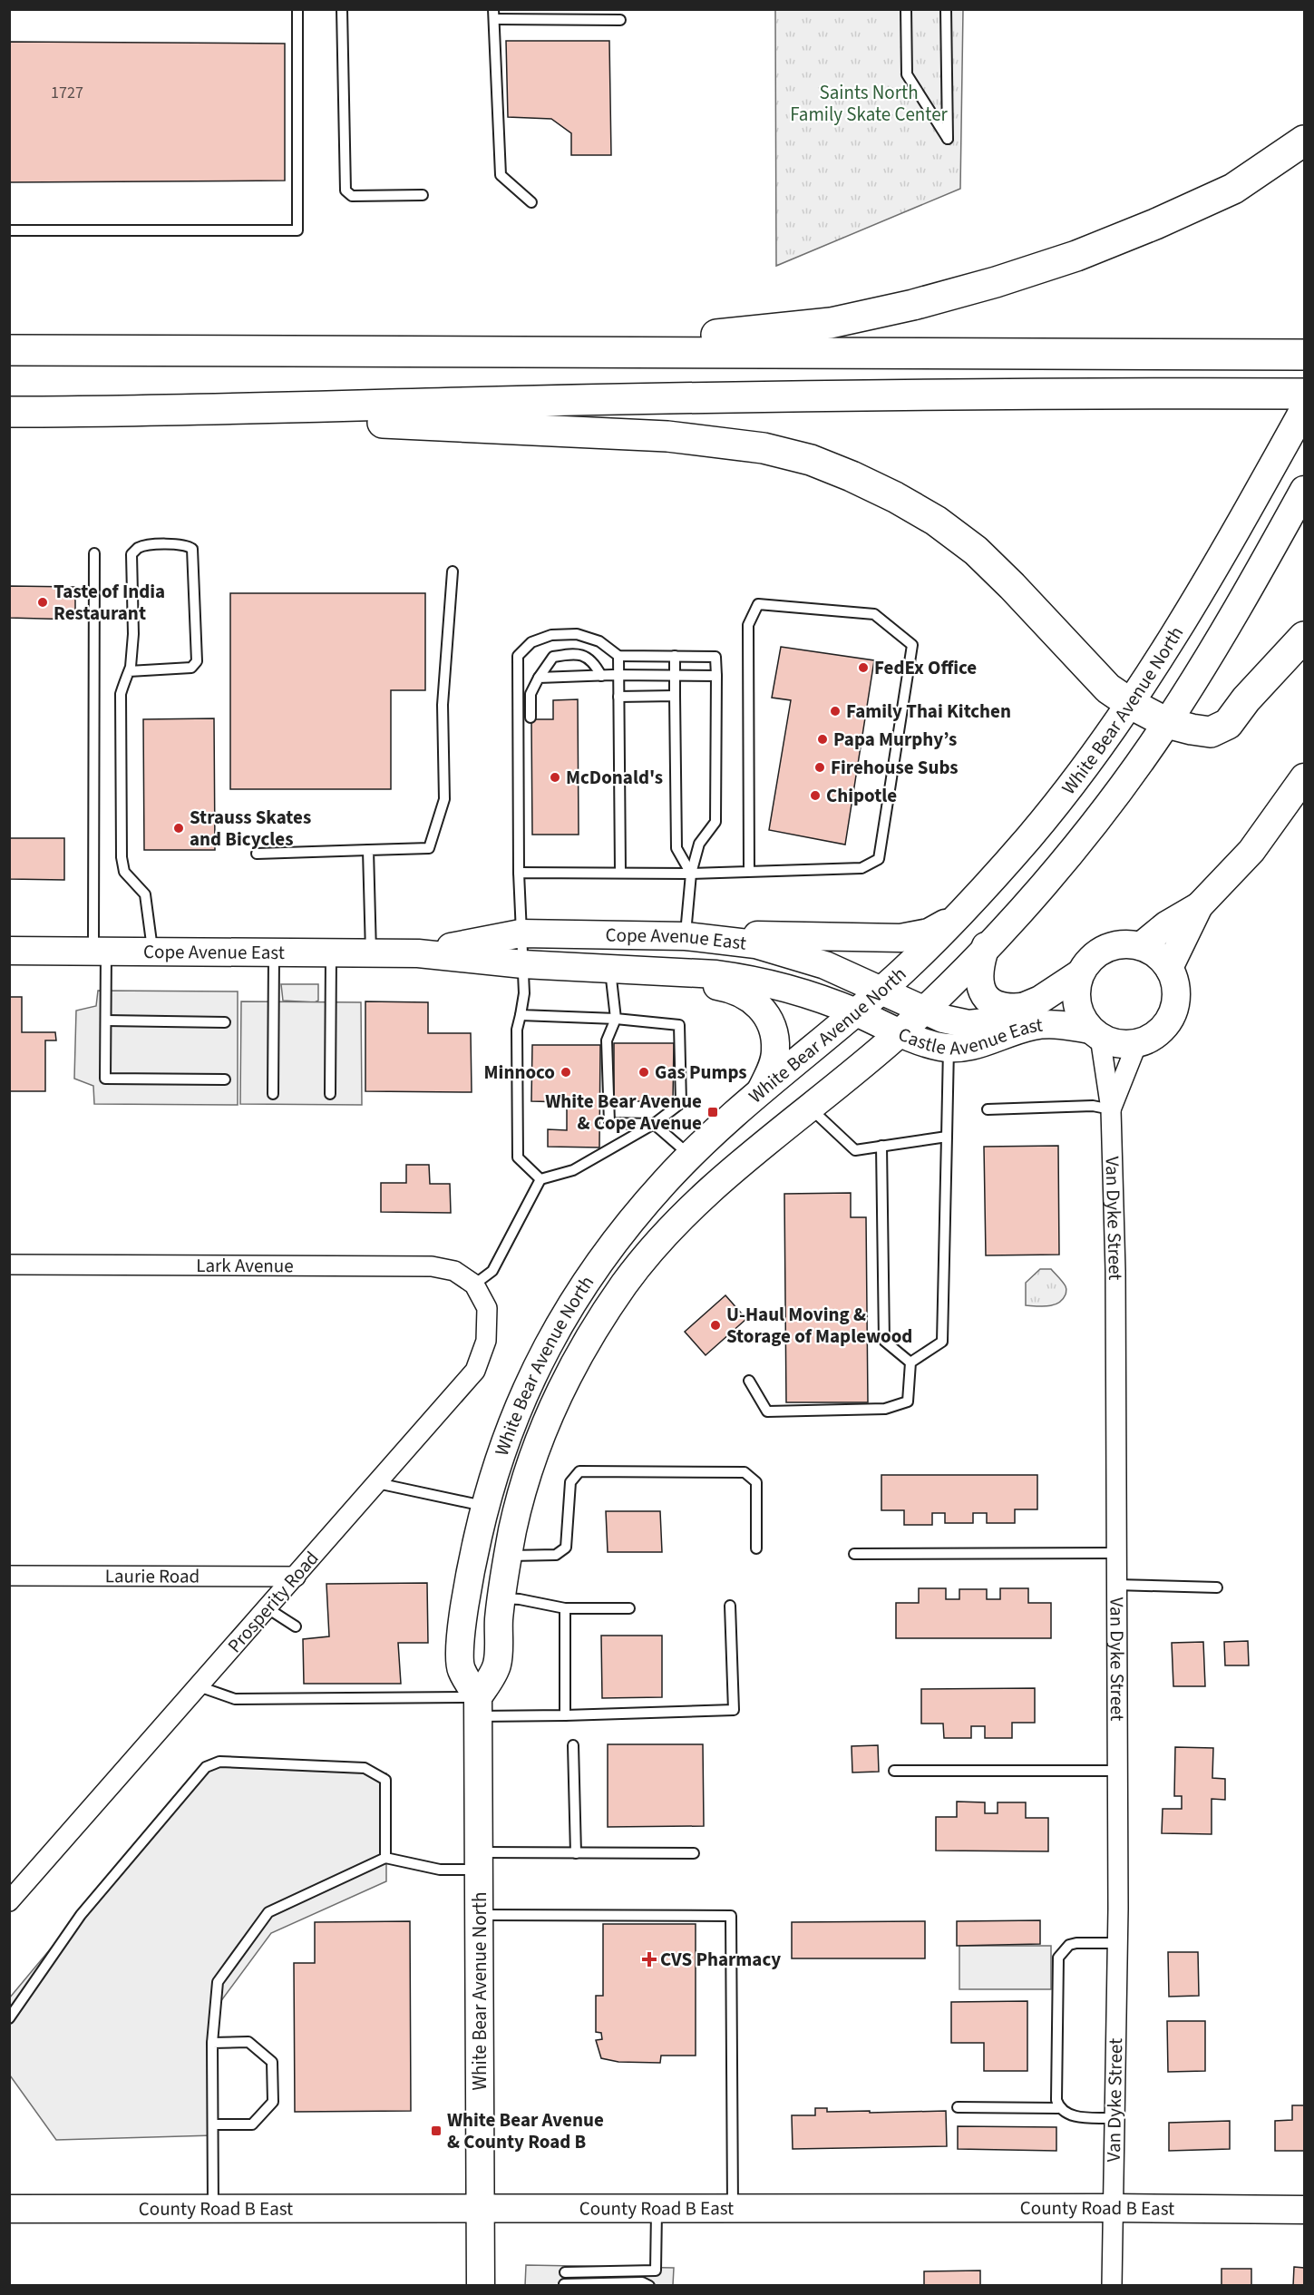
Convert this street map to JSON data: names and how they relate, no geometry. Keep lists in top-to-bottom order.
{
  "streets": {
    "main road": [
      "White Bear Avenue North",
      "Cope Avenue East",
      "Castle Avenue East",
      "County Road B East"
    ],
    "street": [
      "Van Dyke Street",
      "Lark Avenue",
      "Laurie Road",
      "Prosperity Road"
    ]
  },
  "crossings": [
    ["White Bear Avenue North", "Cope Avenue East"],
    ["White Bear Avenue North", "Castle Avenue East"],
    ["White Bear Avenue North", "County Road B East"],
    ["Cope Avenue East", "Castle Avenue East"],
    ["Castle Avenue East", "Van Dyke Street"],
    ["Van Dyke Street", "County Road B East"],
    ["Lark Avenue", "Prosperity Road"],
    ["Laurie Road", "Prosperity Road"]
  ],
  "parks": ["Saints North Family Skate Center"],
  "places": {
    "other": [
      "Taste of India Restaurant",
      "FedEx Office",
      "Family Thai Kitchen",
      "Papa Murphy’s",
      "Firehouse Subs",
      "McDonald's",
      "Chipotle",
      "Strauss Skates and Bicycles",
      "Minnoco",
      "Gas Pumps",
      "U-Haul Moving & Storage of Maplewood"
    ],
    "transit": ["White Bear Avenue & Cope Avenue", "White Bear Avenue & County Road B"],
    "health": ["CVS Pharmacy"]
  },
  "house_numbers": ["1727"]
}
